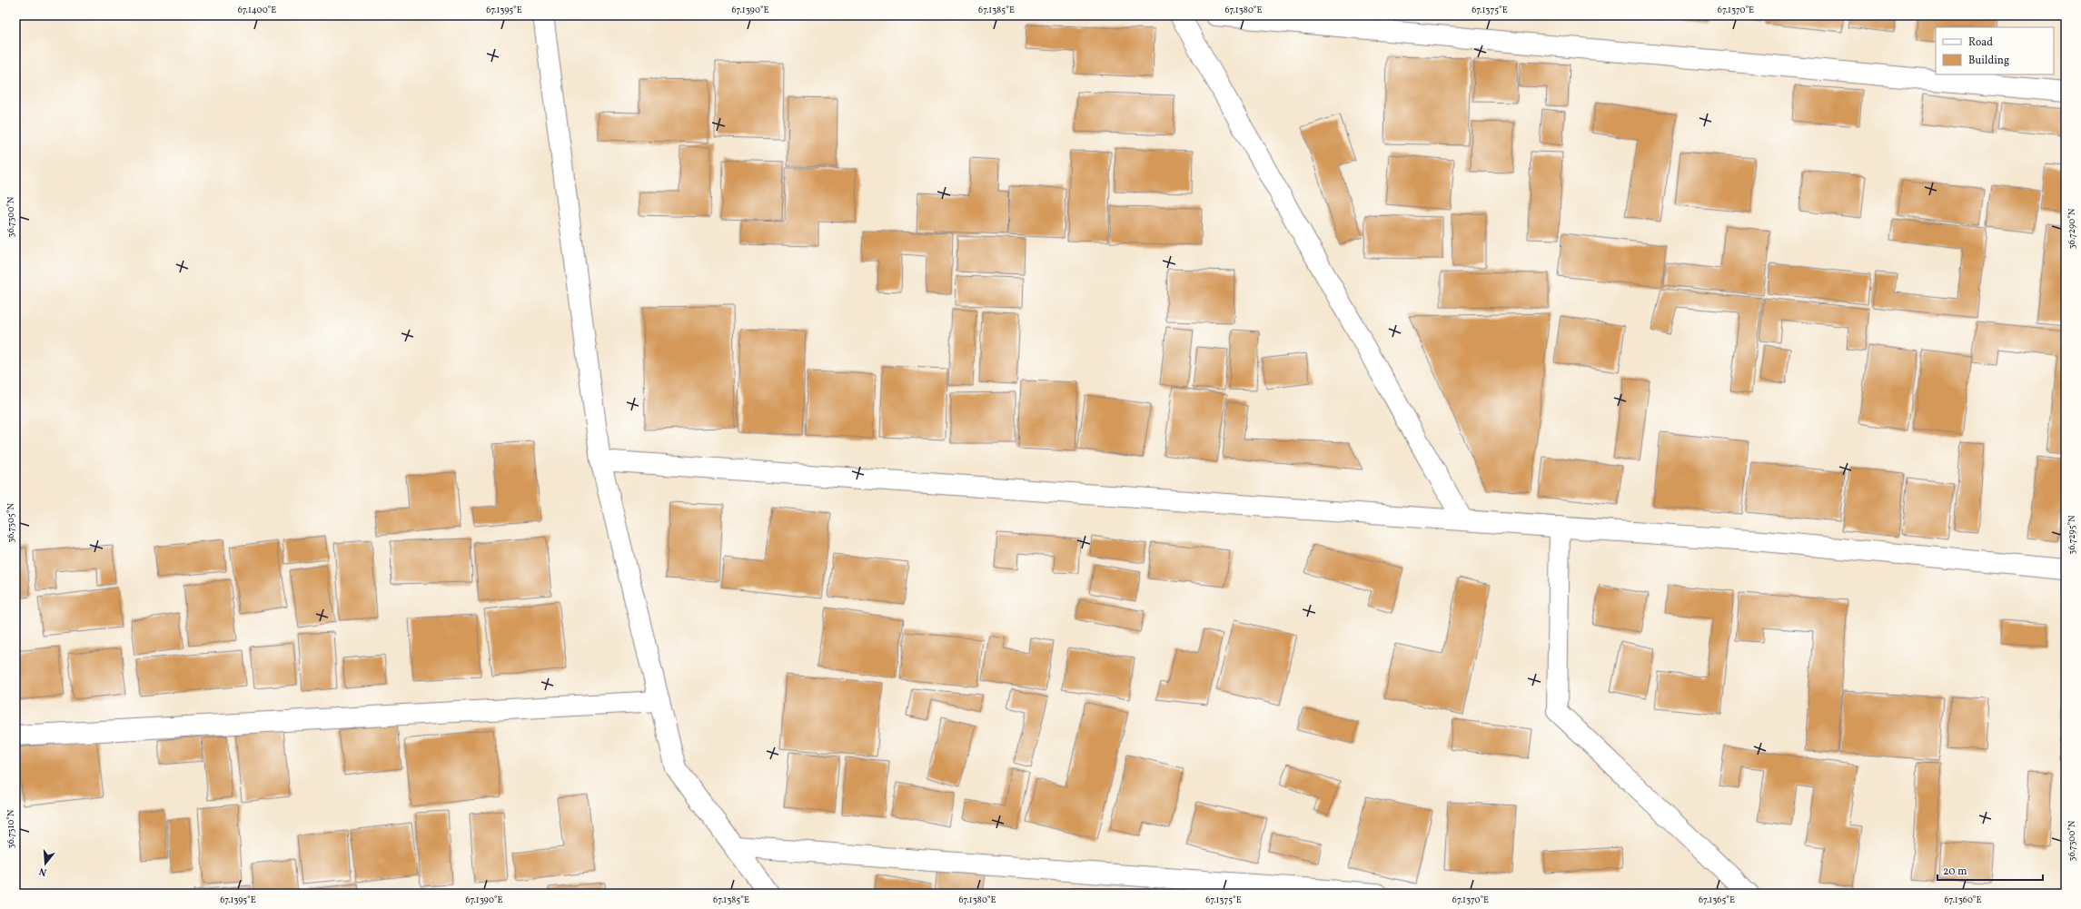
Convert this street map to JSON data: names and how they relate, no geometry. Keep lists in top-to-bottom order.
{
  "legend": ["Road", "Building"],
  "scale_bar": "20 m",
  "north": "bottom",
  "coordinates": [
    "67.1400°E",
    "67.1395°E",
    "67.1390°E",
    "67.1385°E",
    "67.1380°E",
    "67.1375°E",
    "67.1370°E",
    "36.7300°N",
    "36.7290°N",
    "36.7305°N",
    "36.7295°N",
    "36.7310°N",
    "67.1365°E",
    "67.1360°E"
  ]
}
